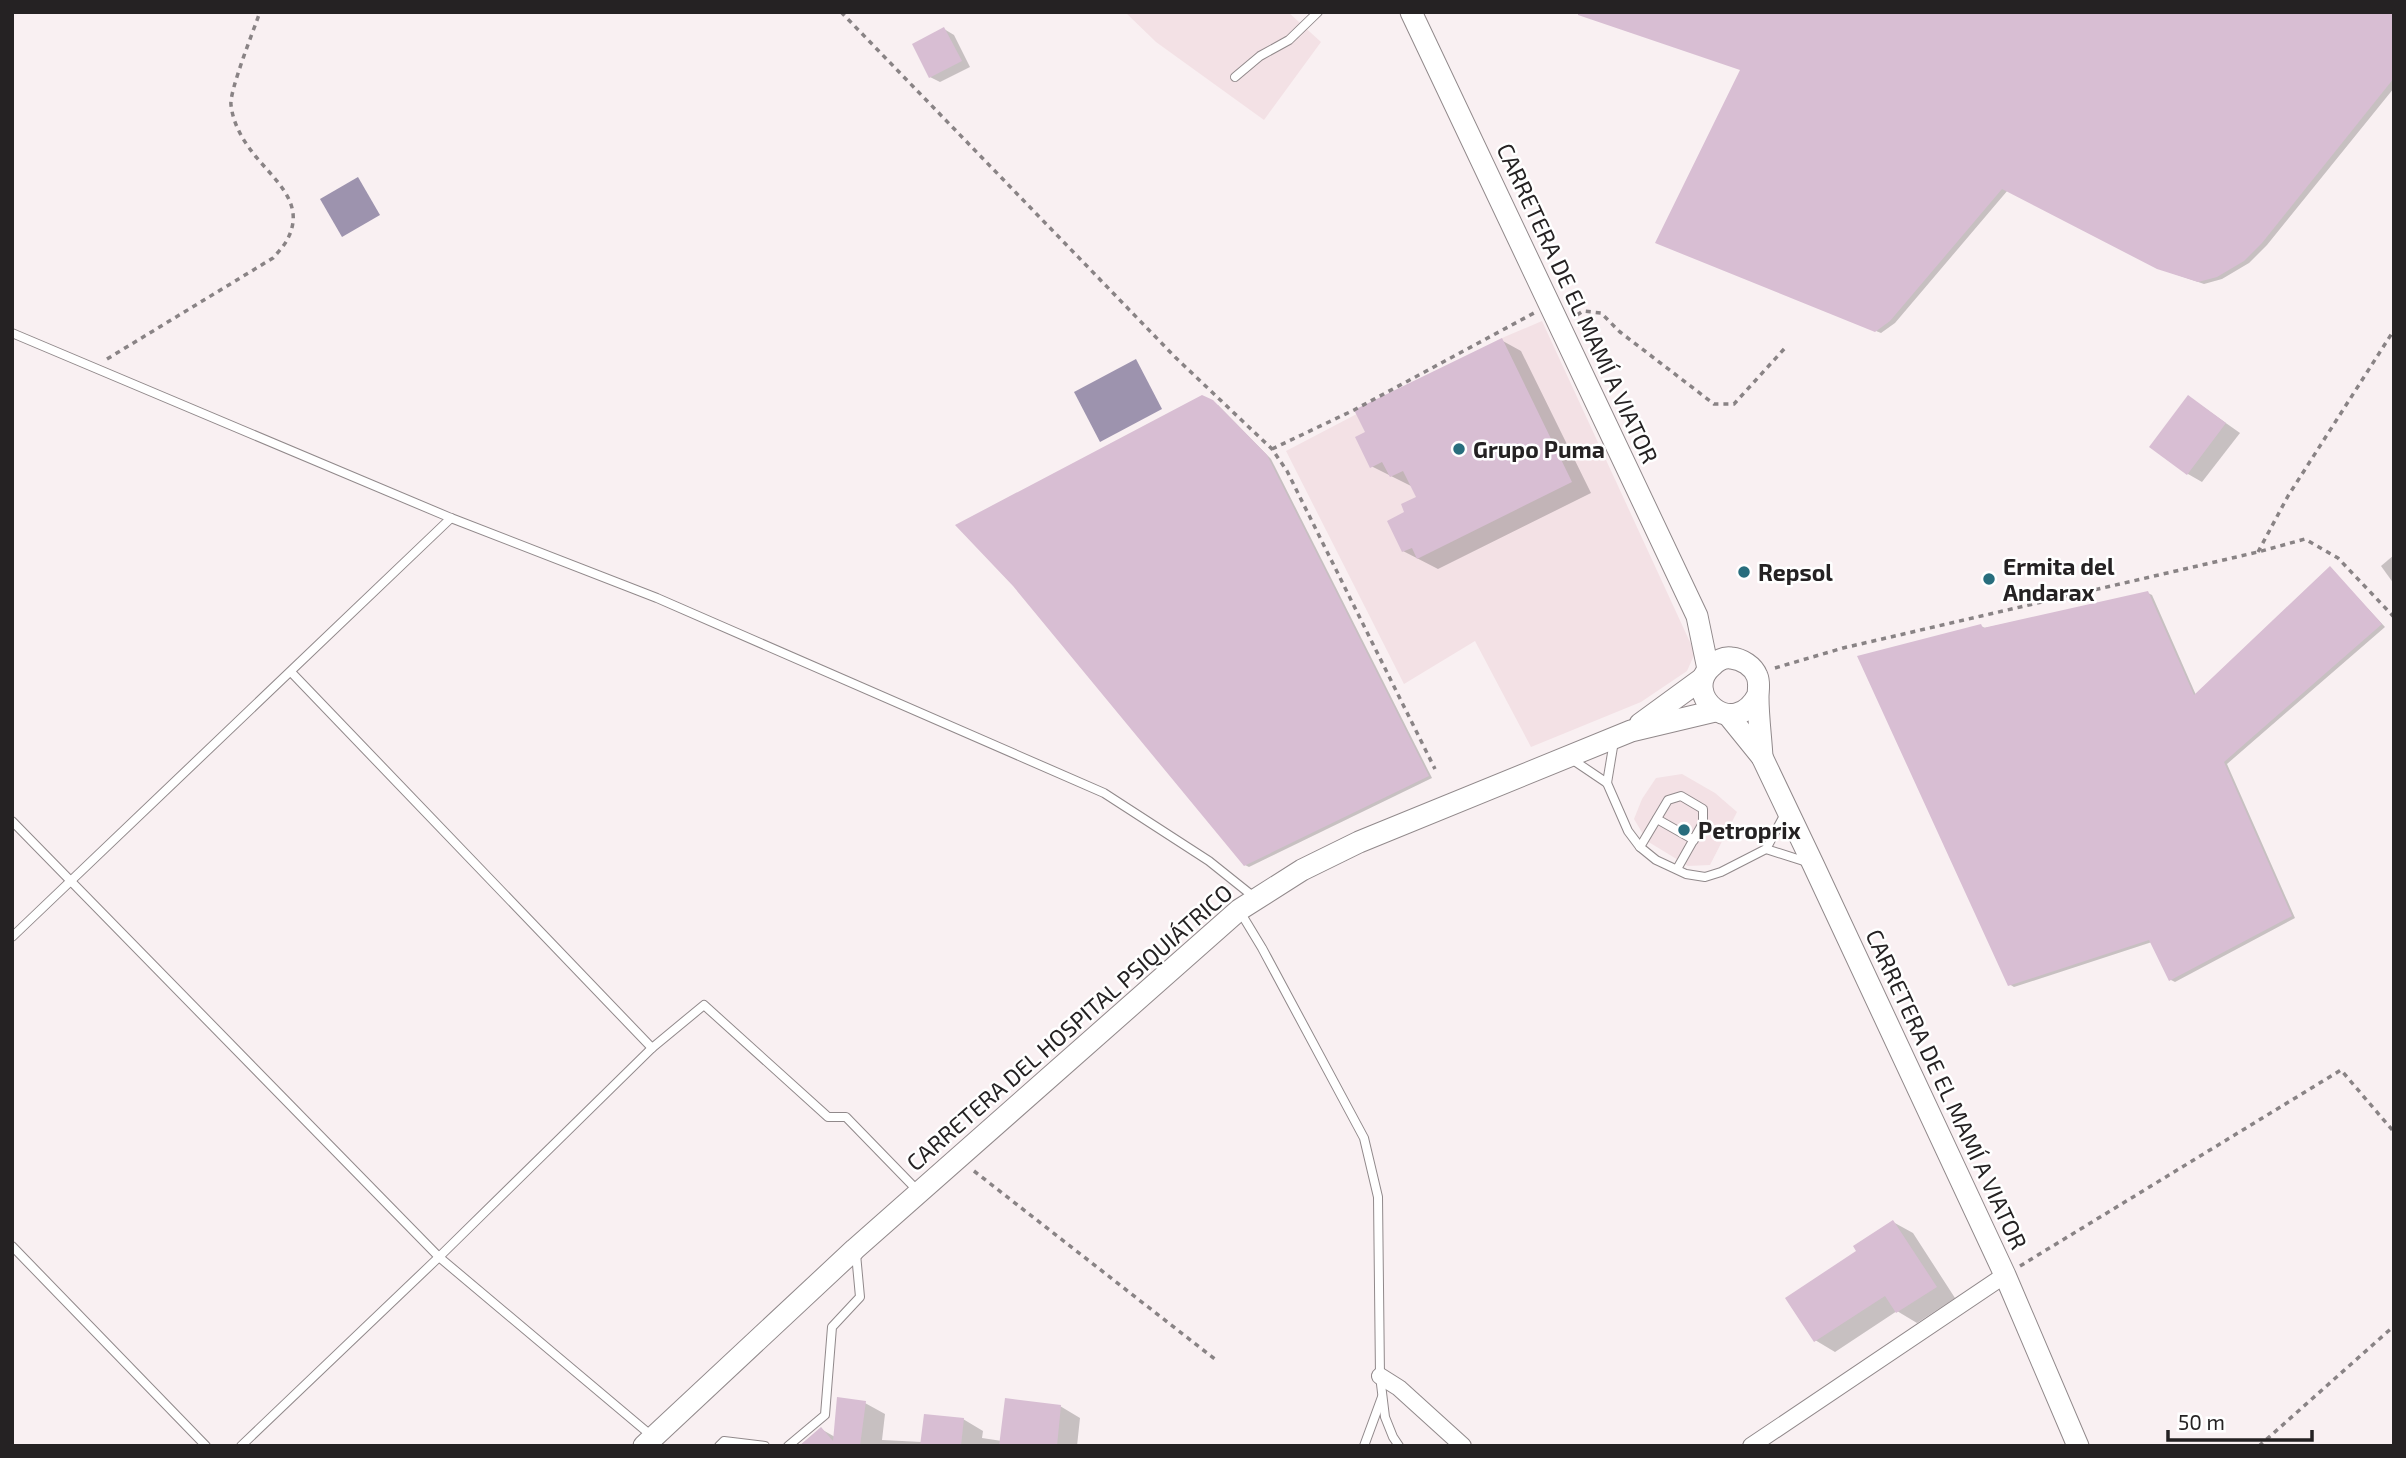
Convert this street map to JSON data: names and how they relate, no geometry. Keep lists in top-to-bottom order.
{
  "streets": {
    "street": ["CARRETERA DE EL MAMÍ A VIATOR", "CARRETERA DEL HOSPITAL PSIQUIÁTRICO"]
  },
  "places": [
    "Grupo Puma",
    "Repsol",
    "Ermita del Andarax",
    "Petroprix"
  ],
  "scale_bar": "50 m"
}
